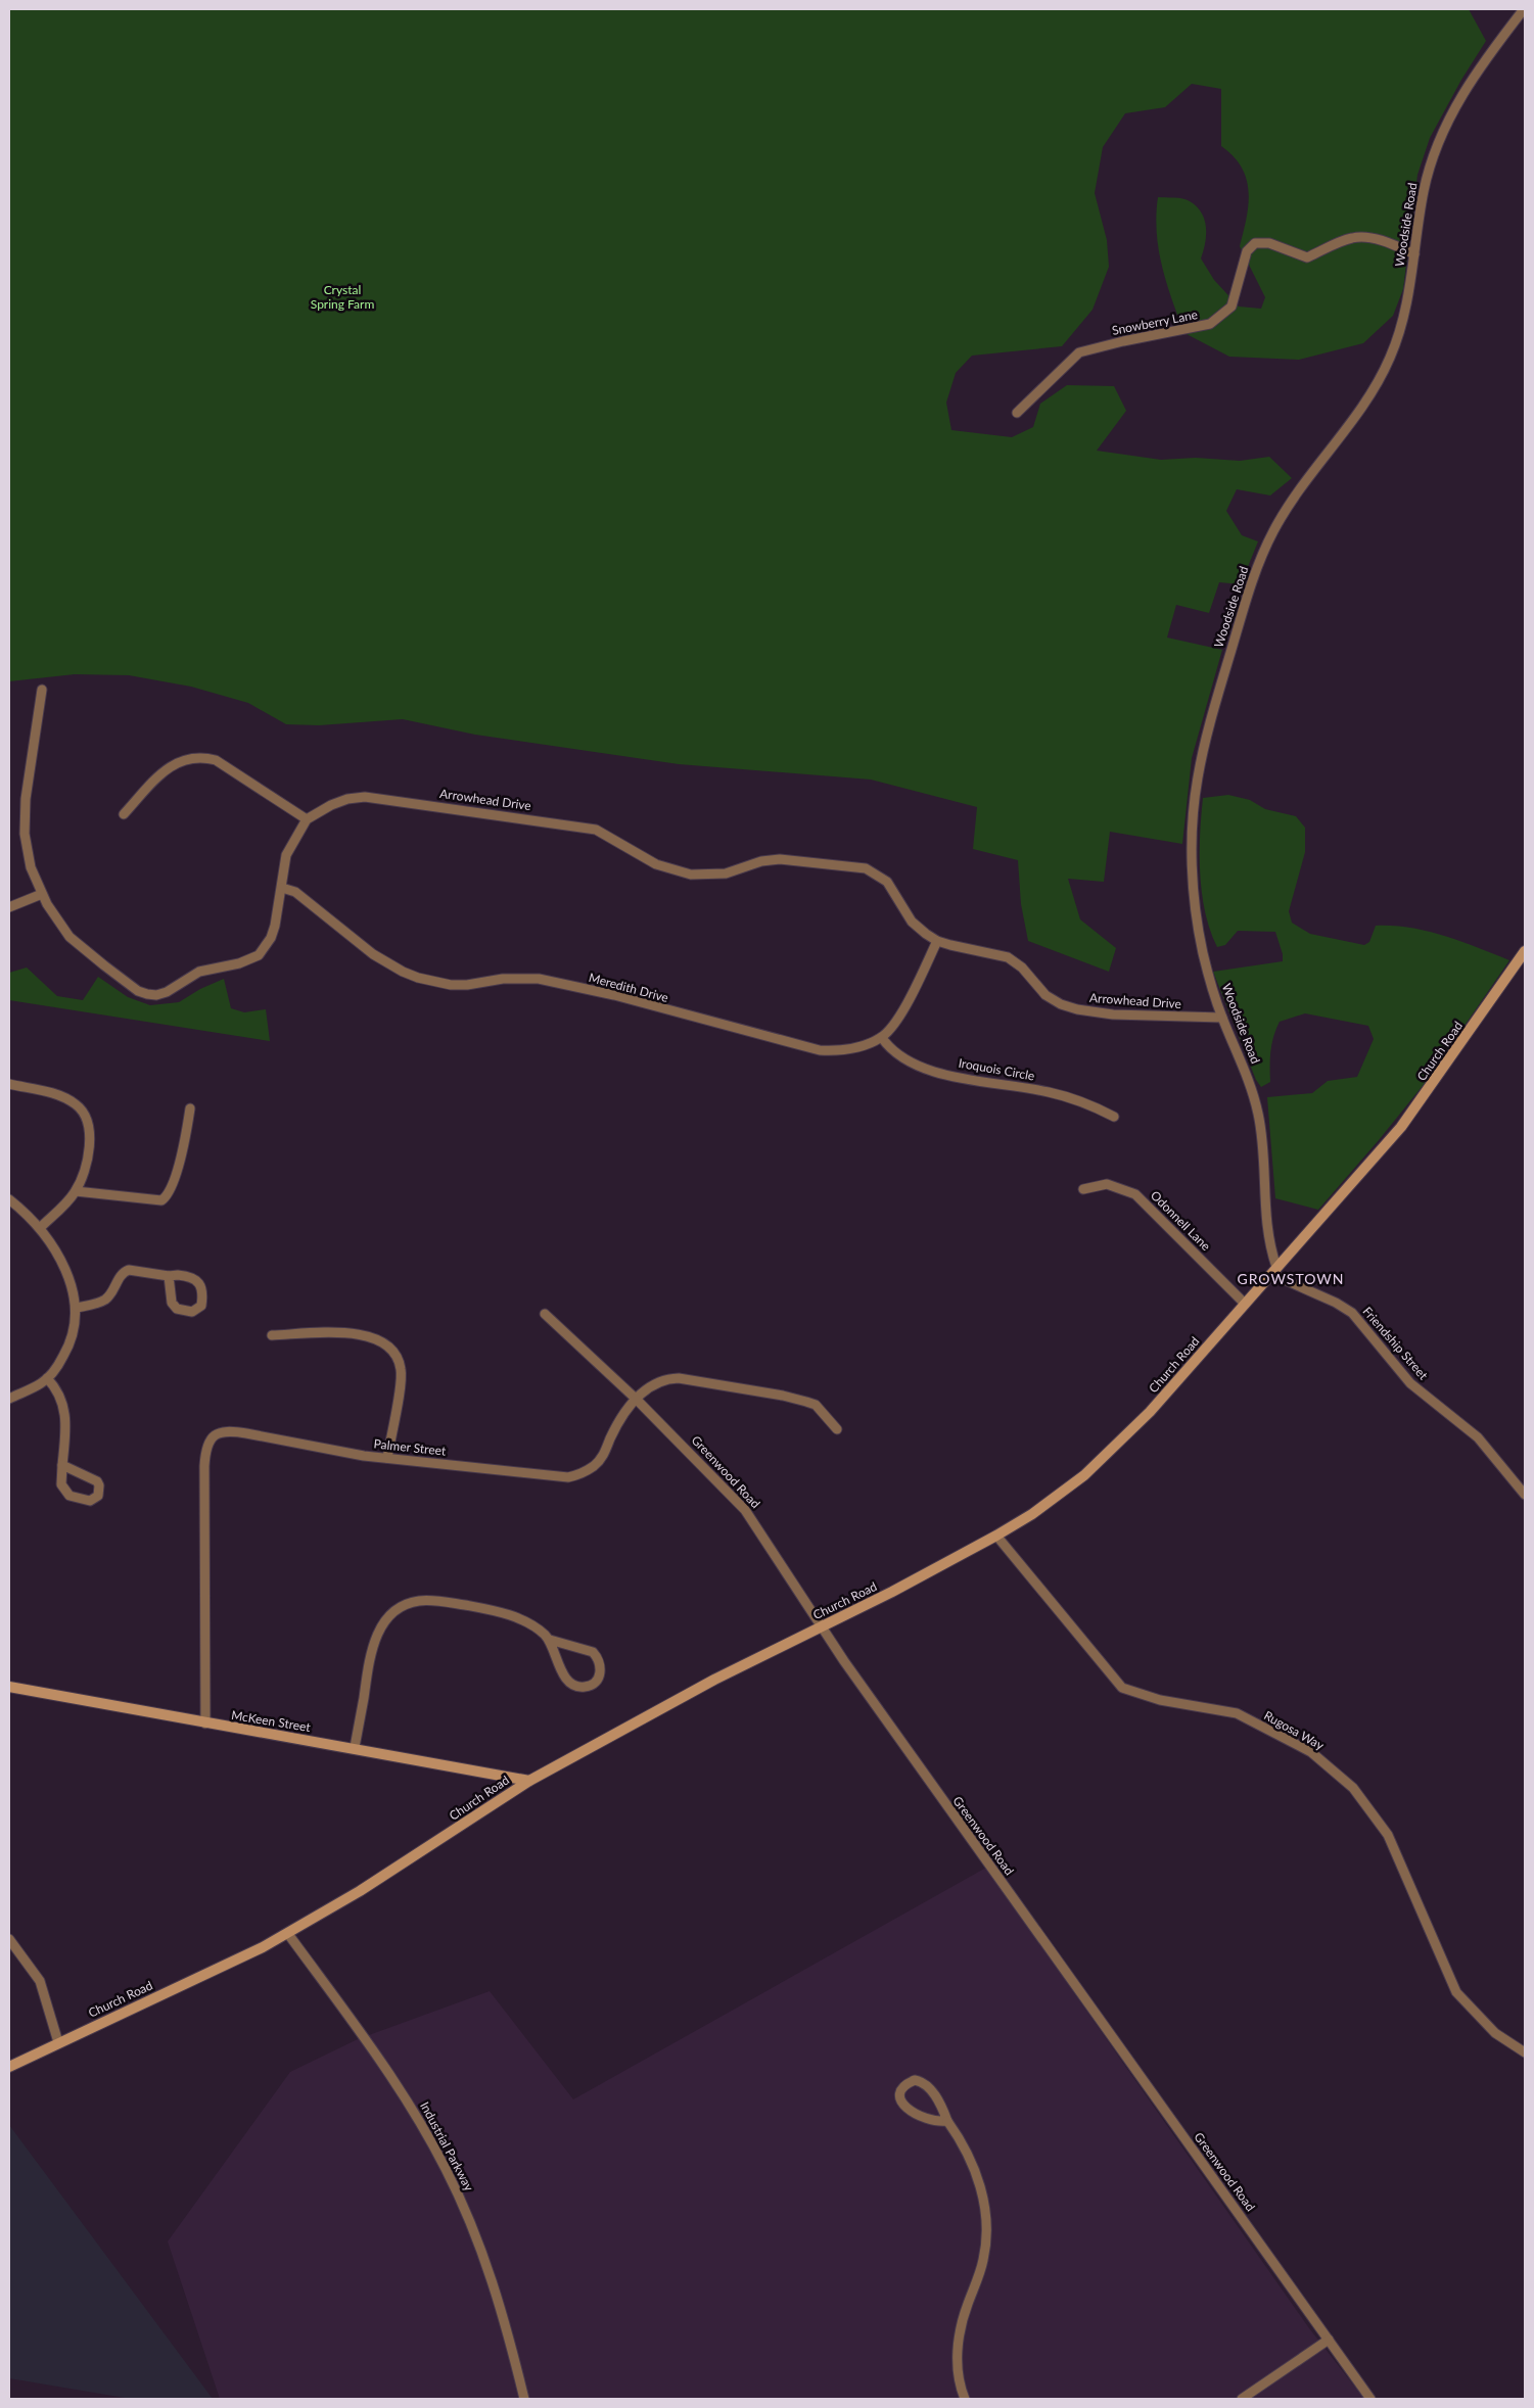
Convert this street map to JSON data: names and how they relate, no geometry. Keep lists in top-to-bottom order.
{
  "streets": {
    "street": [
      "Woodside Road",
      "Snowberry Lane",
      "Arrowhead Drive",
      "Meredith Drive",
      "Church Road",
      "Iroquois Circle",
      "Odonnell Lane",
      "Friendship Street",
      "Palmer Street",
      "Greenwood Road",
      "McKeen Street",
      "Rugosa Way",
      "Industrial Parkway"
    ]
  },
  "crossings": [
    ["Woodside Road", "Snowberry Lane"],
    ["Woodside Road", "Arrowhead Drive"],
    ["Woodside Road", "Church Road"],
    ["Woodside Road", "Friendship Street"],
    ["Meredith Drive", "Iroquois Circle"],
    ["Church Road", "Odonnell Lane"],
    ["Church Road", "Friendship Street"],
    ["Church Road", "Greenwood Road"],
    ["Church Road", "McKeen Street"],
    ["Church Road", "Rugosa Way"],
    ["Church Road", "Industrial Parkway"],
    ["Palmer Street", "Greenwood Road"],
    ["Palmer Street", "McKeen Street"]
  ],
  "districts": ["GROWSTOWN"],
  "parks": ["Crystal Spring Farm"]
}
